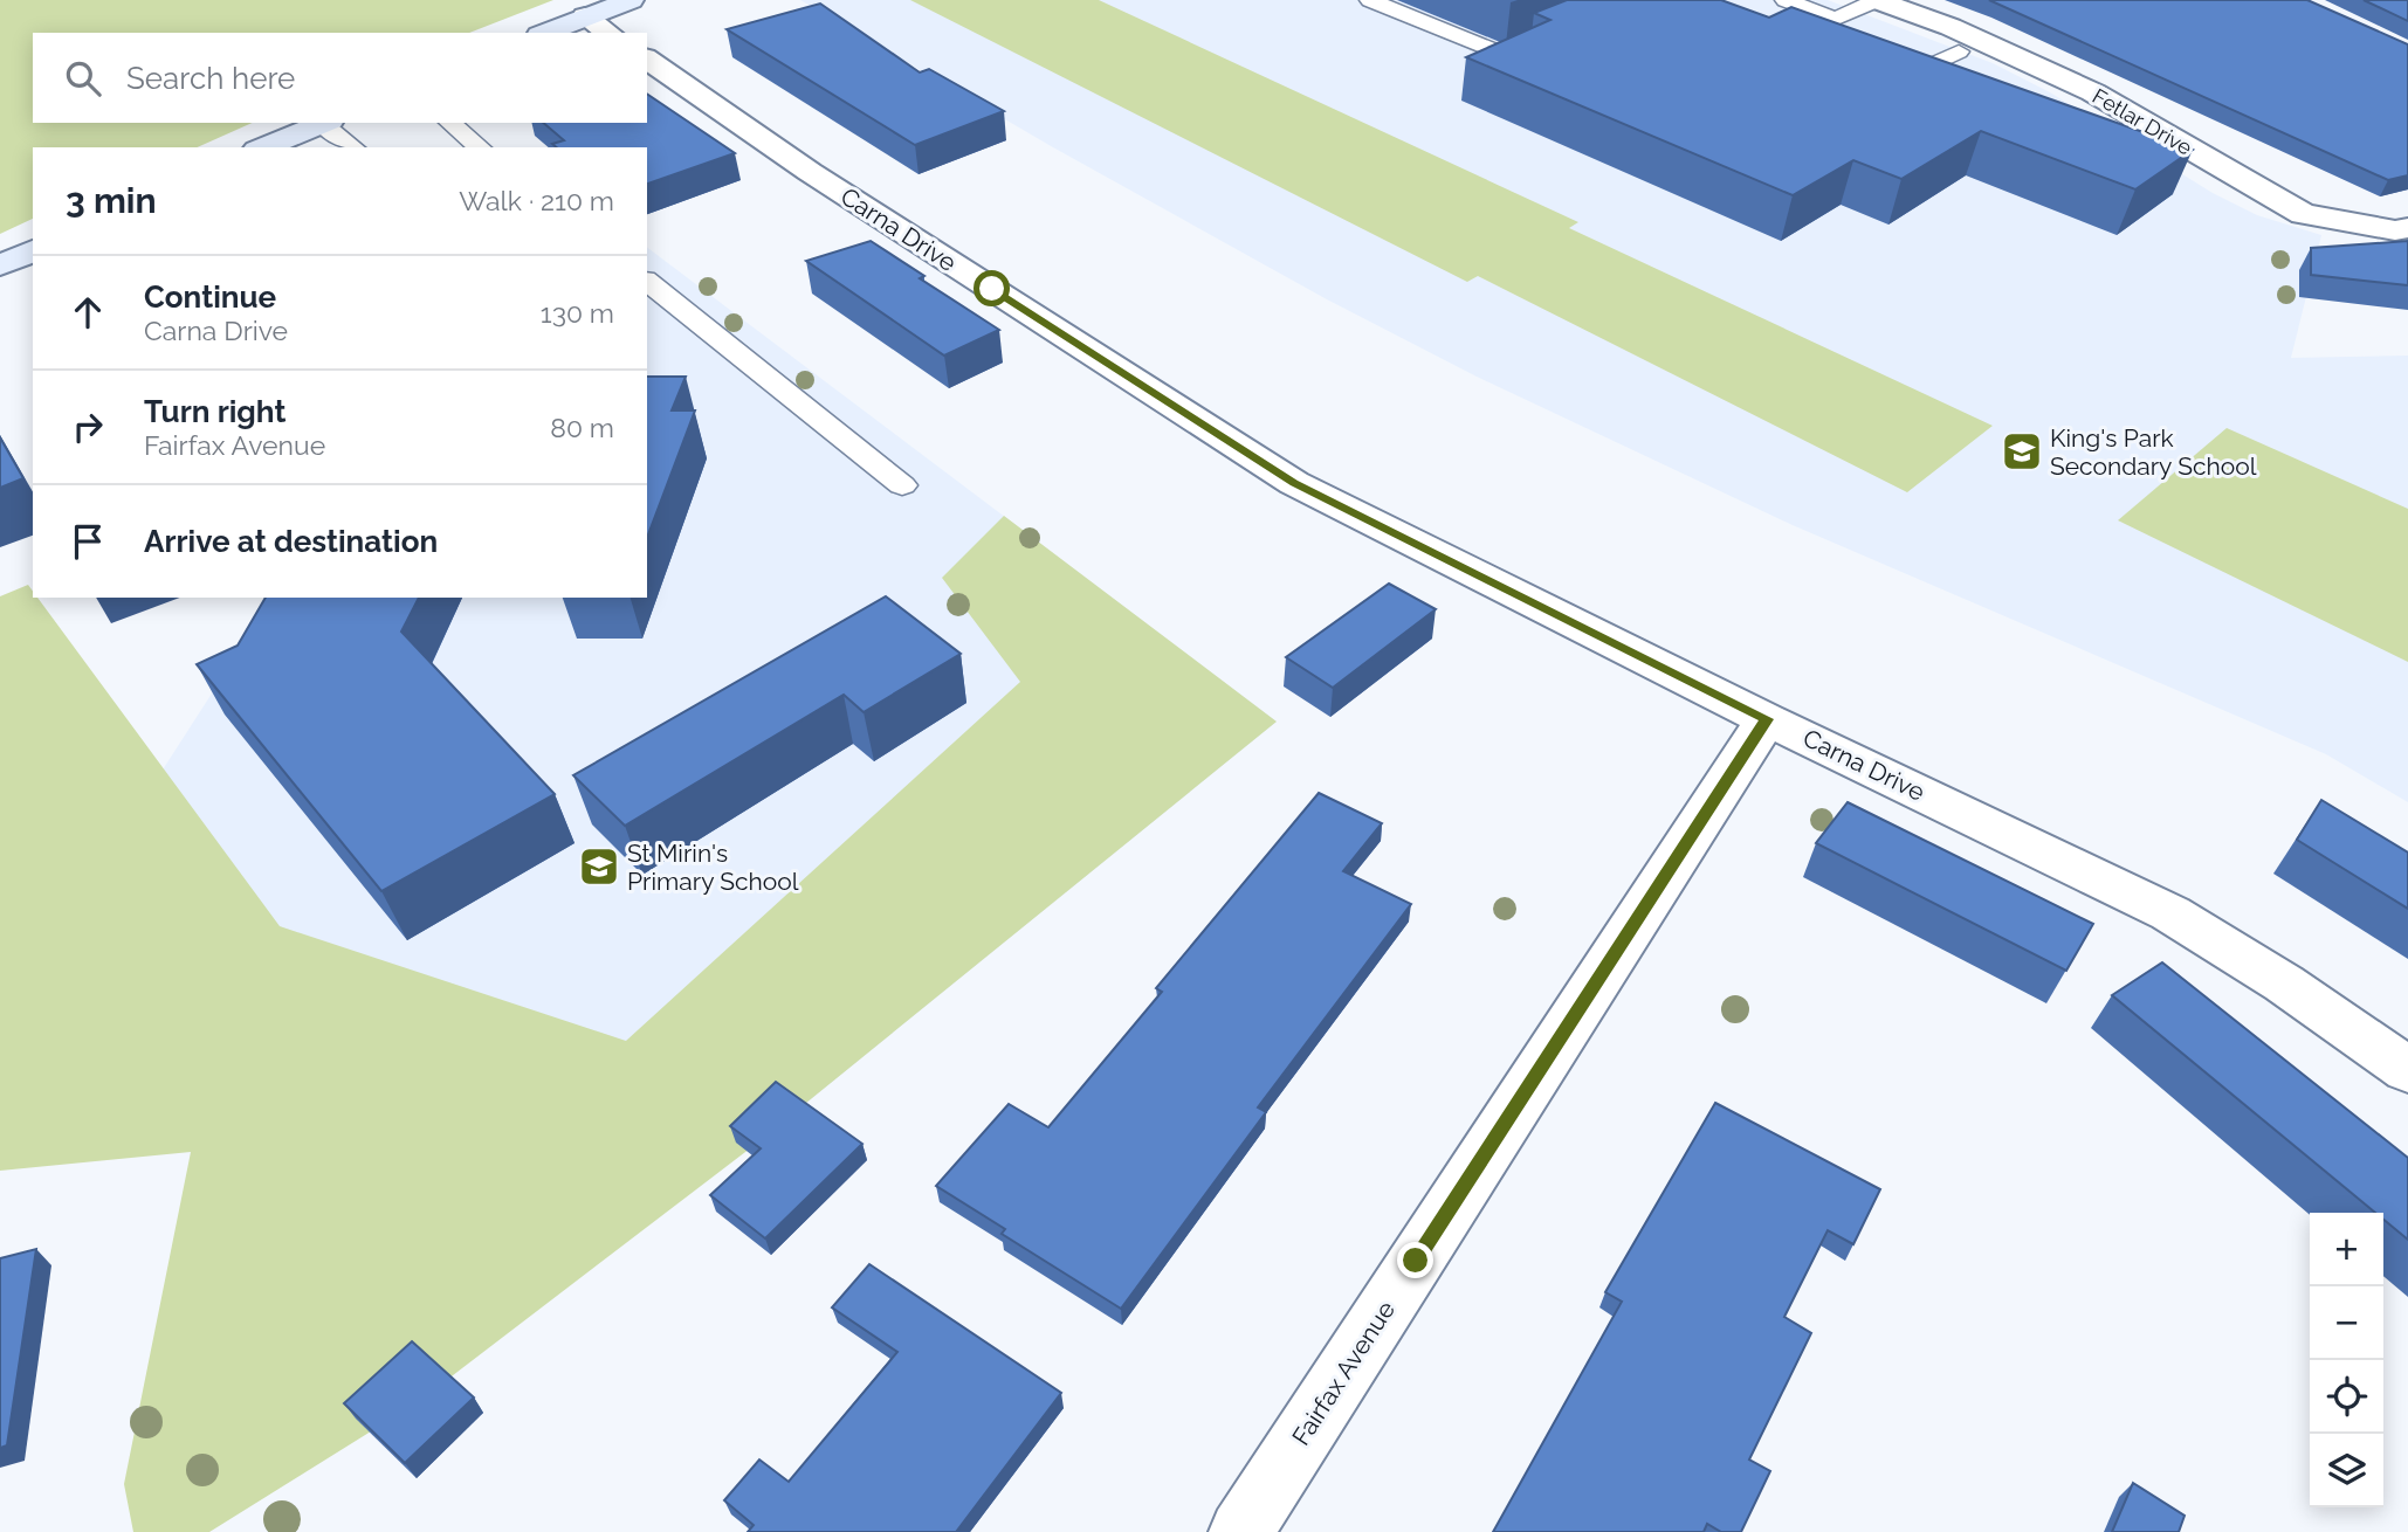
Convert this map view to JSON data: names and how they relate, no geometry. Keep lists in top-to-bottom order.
{
  "streets": {
    "street": ["Fetlar Drive", "Carna Drive", "Fairfax Avenue"]
  },
  "crossings": [
    ["Carna Drive", "Fairfax Avenue"]
  ],
  "places": {
    "school or university": ["King's Park Secondary School", "St Mirin's Primary School"]
  },
  "page": {
    "search": "Search here",
    "heading": ["3 min", "Walk · 210 m"],
    "list": [
      ["Continue", "Carna Drive", "130 m"],
      ["Turn right", "Fairfax Avenue", "80 m"],
      "Arrive at destination"
    ],
    "map_buttons": ["+", "−"]
  }
}
